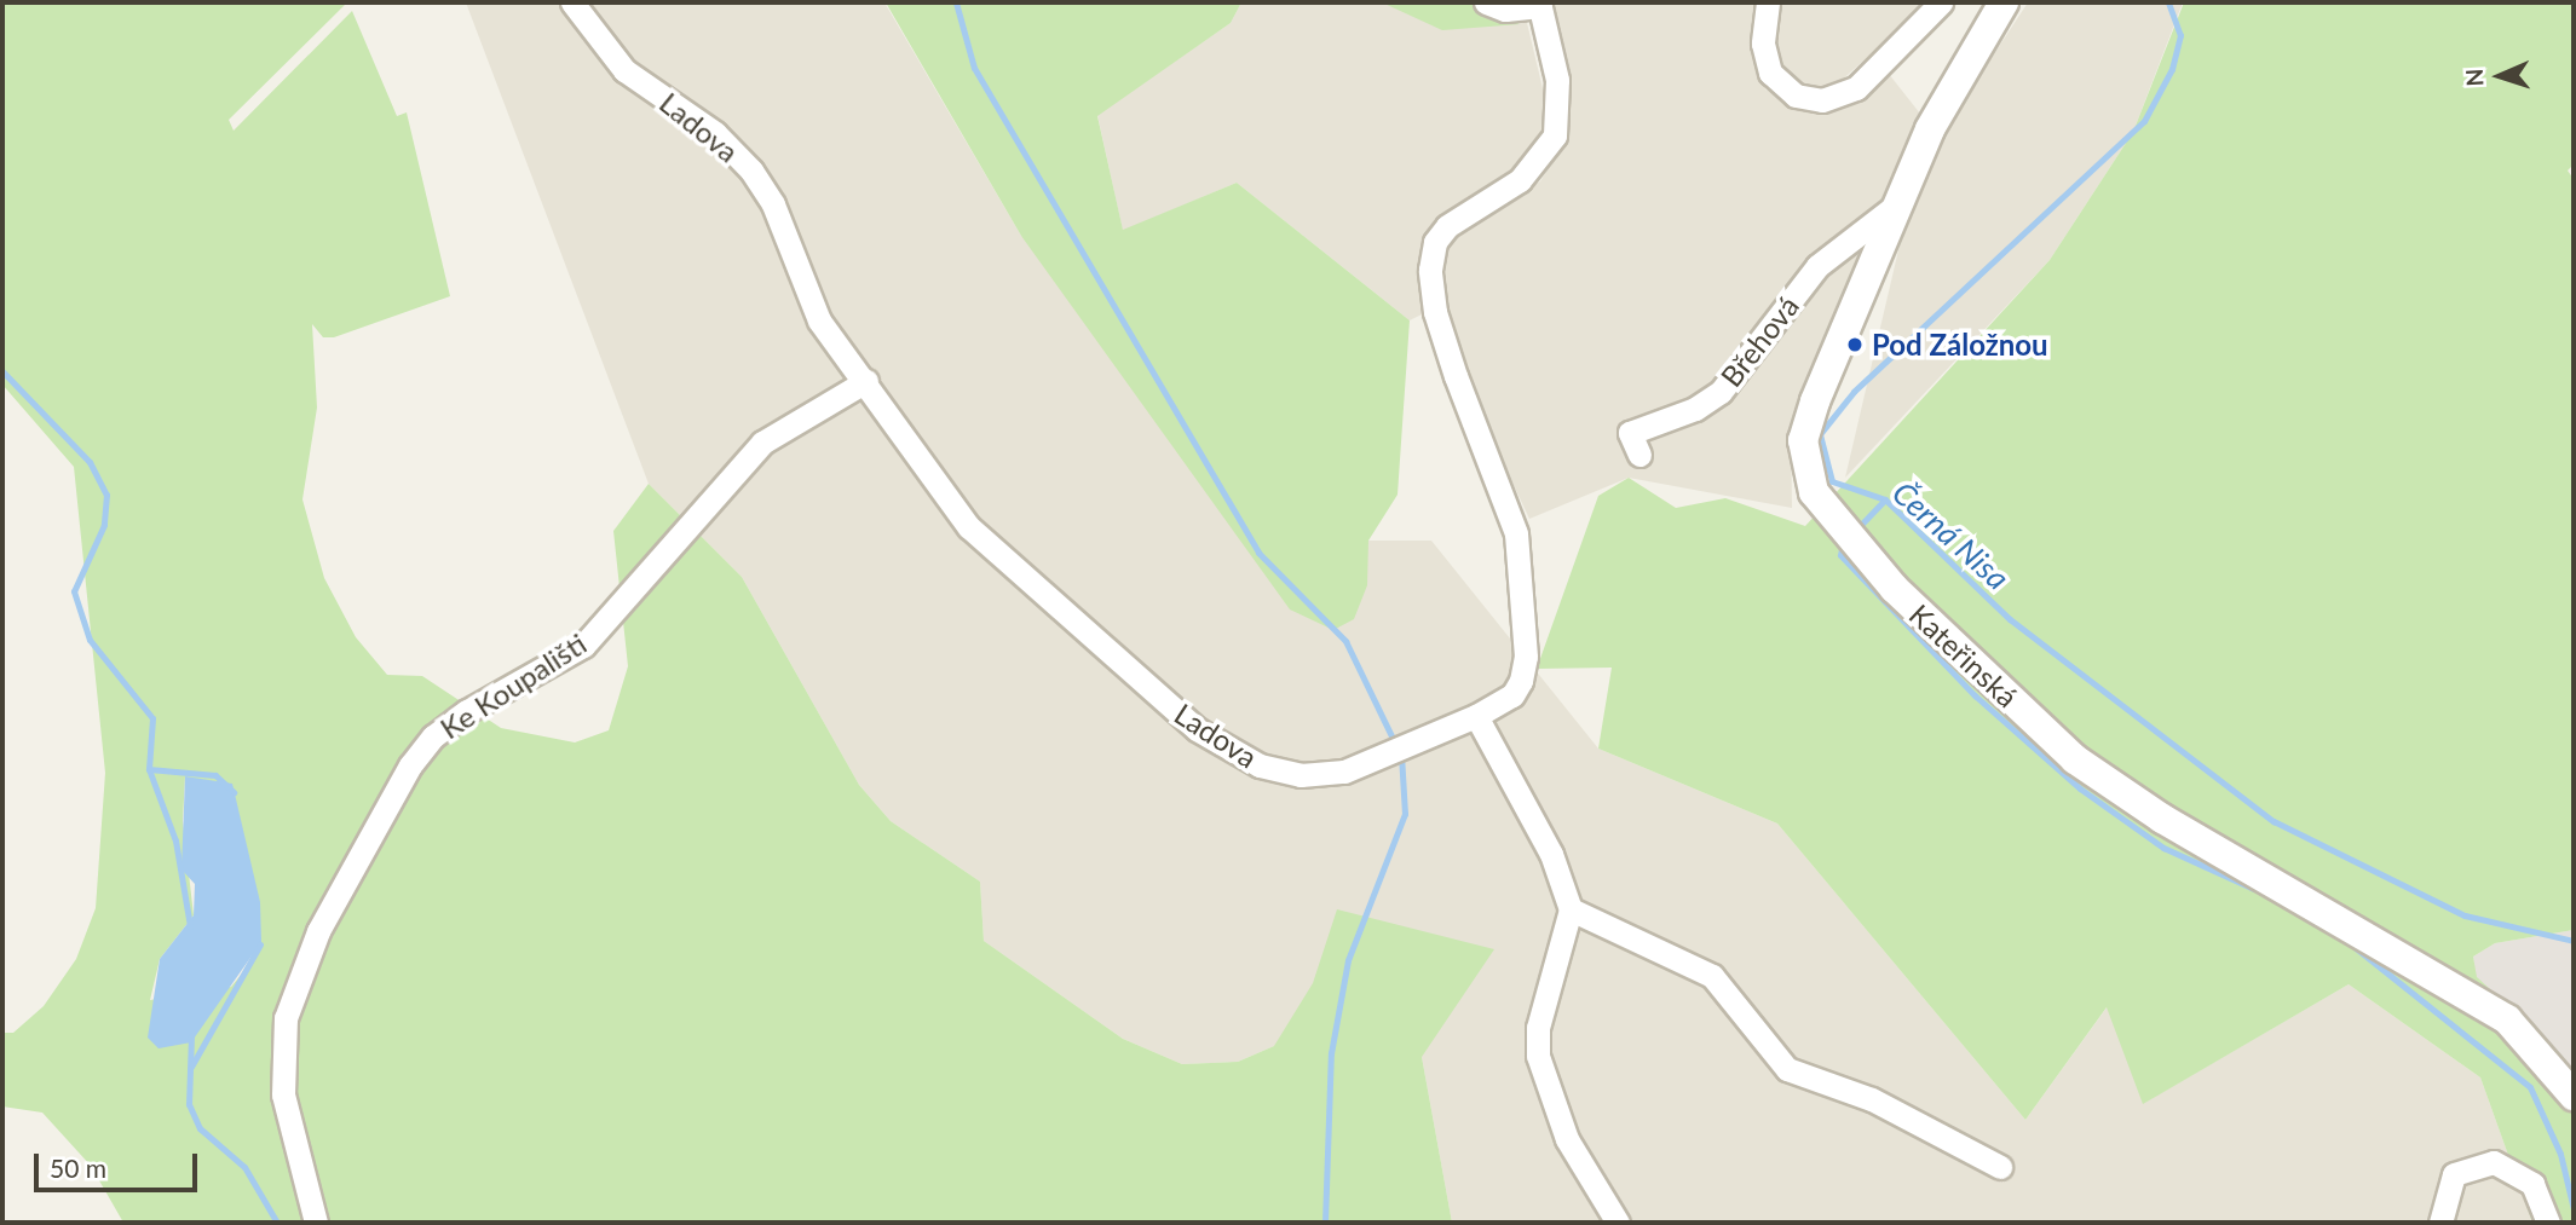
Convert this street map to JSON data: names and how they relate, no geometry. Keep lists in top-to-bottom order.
{
  "streets": {
    "street": [
      "Ladova",
      "Břehová",
      "Kateřinská",
      "Ke Koupališti"
    ]
  },
  "crossings": [
    ["Ladova", "Ke Koupališti"],
    ["Břehová", "Kateřinská"]
  ],
  "water": ["Černá Nisa"],
  "places": ["Pod Záložnou"],
  "scale_bar": "50 m",
  "north": "left"
}
